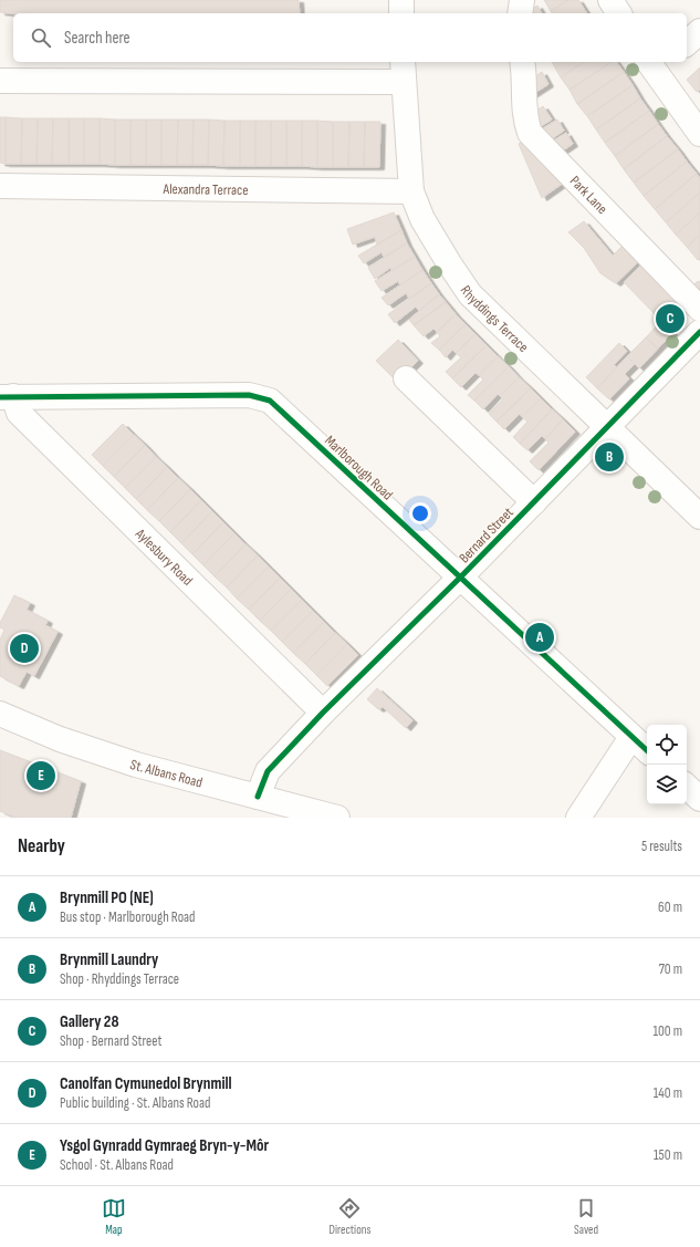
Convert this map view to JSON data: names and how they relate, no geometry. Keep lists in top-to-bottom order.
{
  "streets": {
    "street": [
      "Alexandra Terrace",
      "Park Lane",
      "Rhyddings Terrace",
      "Marlborough Road",
      "Bernard Street",
      "Aylesbury Road",
      "St. Albans Road"
    ]
  },
  "crossings": [
    ["Alexandra Terrace", "Rhyddings Terrace"],
    ["Rhyddings Terrace", "Bernard Street"],
    ["Marlborough Road", "Bernard Street"],
    ["Marlborough Road", "Aylesbury Road"],
    ["Bernard Street", "Aylesbury Road"],
    ["Bernard Street", "St. Albans Road"]
  ],
  "page": {
    "search": "Search here",
    "pins": [
      "C",
      "B",
      "A",
      "D",
      "E"
    ],
    "heading": ["Nearby", "5 results"],
    "list": [
      {
        "mark": "A",
        "name": "Brynmill PO (NE)",
        "note": "Bus stop · Marlborough Road",
        "value": "60 m"
      },
      {
        "mark": "B",
        "name": "Brynmill Laundry",
        "note": "Shop · Rhyddings Terrace",
        "value": "70 m"
      },
      {
        "mark": "C",
        "name": "Gallery 28",
        "note": "Shop · Bernard Street",
        "value": "100 m"
      },
      {
        "mark": "D",
        "name": "Canolfan Cymunedol Brynmill",
        "note": "Public building · St. Albans Road",
        "value": "140 m"
      },
      {
        "mark": "E",
        "name": "Ysgol Gynradd Gymraeg Bryn-y-Môr",
        "note": "School · St. Albans Road",
        "value": "150 m"
      }
    ],
    "nav": ["Map", "Directions", "Saved"]
  }
}
